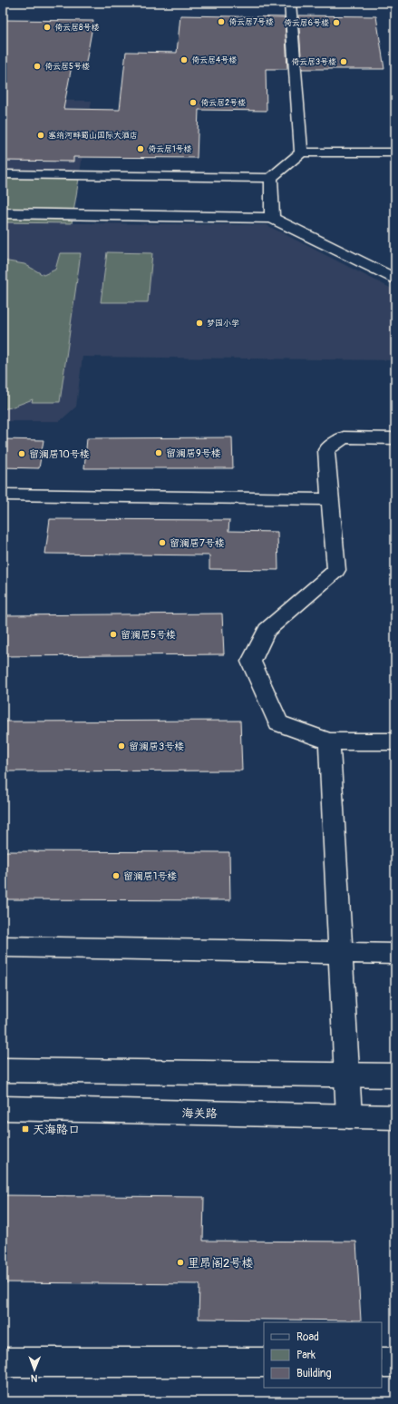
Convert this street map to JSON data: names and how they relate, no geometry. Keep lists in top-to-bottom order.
{
  "streets": {
    "street": ["海关路"]
  },
  "places": {
    "other": [
      "倚云居7号楼",
      "倚云居6号楼",
      "倚云居8号楼",
      "倚云居4号楼",
      "倚云居3号楼",
      "倚云居5号楼",
      "倚云居2号楼",
      "塞纳河畔蜀山国际大酒店",
      "倚云居1号楼",
      "梦园小学",
      "留澜居9号楼",
      "留澜居10号楼",
      "留澜居7号楼",
      "留澜居5号楼",
      "留澜居3号楼",
      "留澜居1号楼",
      "里昂阁2号楼"
    ],
    "transit": ["天海路口"]
  },
  "legend": ["Road", "Park", "Building"],
  "north": "bottom"
}
